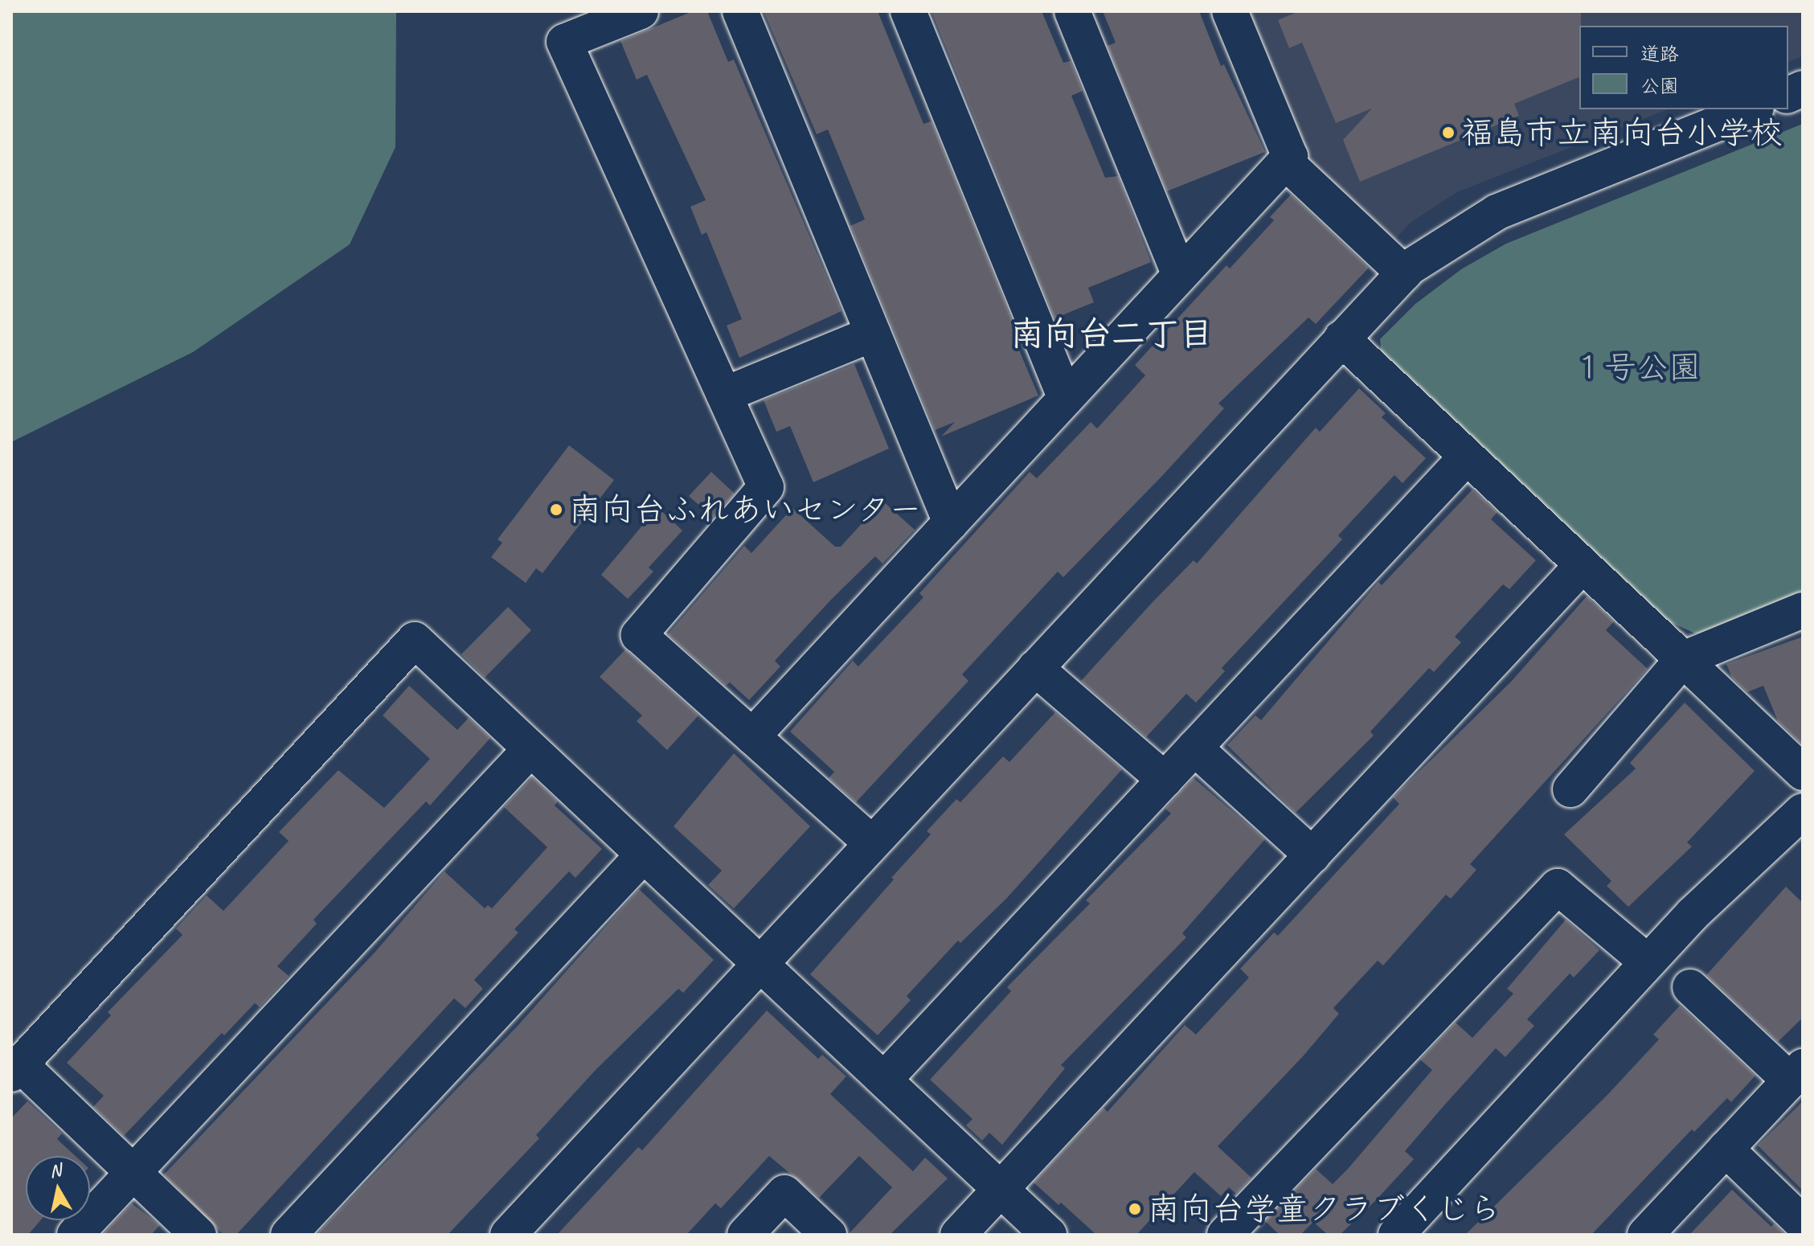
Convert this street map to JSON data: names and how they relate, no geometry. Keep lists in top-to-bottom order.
{
  "districts": ["南向台二丁目"],
  "parks": ["１号公園"],
  "places": ["福島市立南向台小学校", "南向台ふれあいセンター", "南向台学童クラブくじら"],
  "legend": ["道路", "公園"],
  "north": "top"
}
